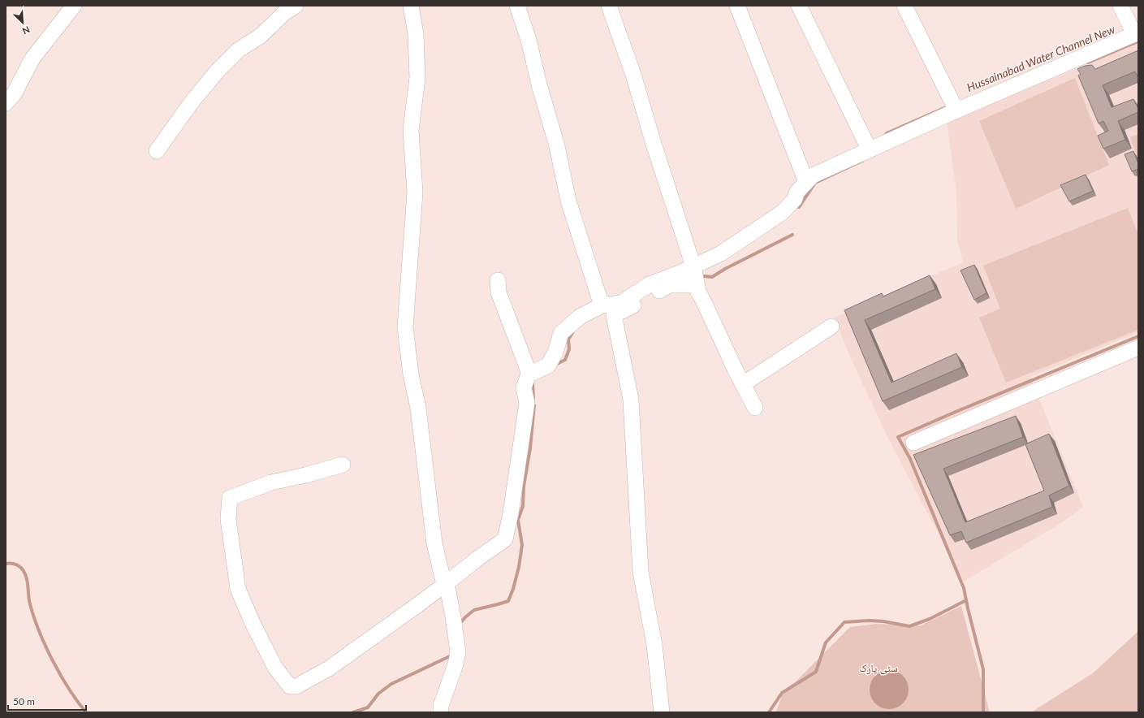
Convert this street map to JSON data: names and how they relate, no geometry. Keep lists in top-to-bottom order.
{
  "water": ["Hussainabad Water Channel New"],
  "parks": ["سٹی پارک"],
  "scale_bar": "50 m",
  "north": "bottom right"
}
